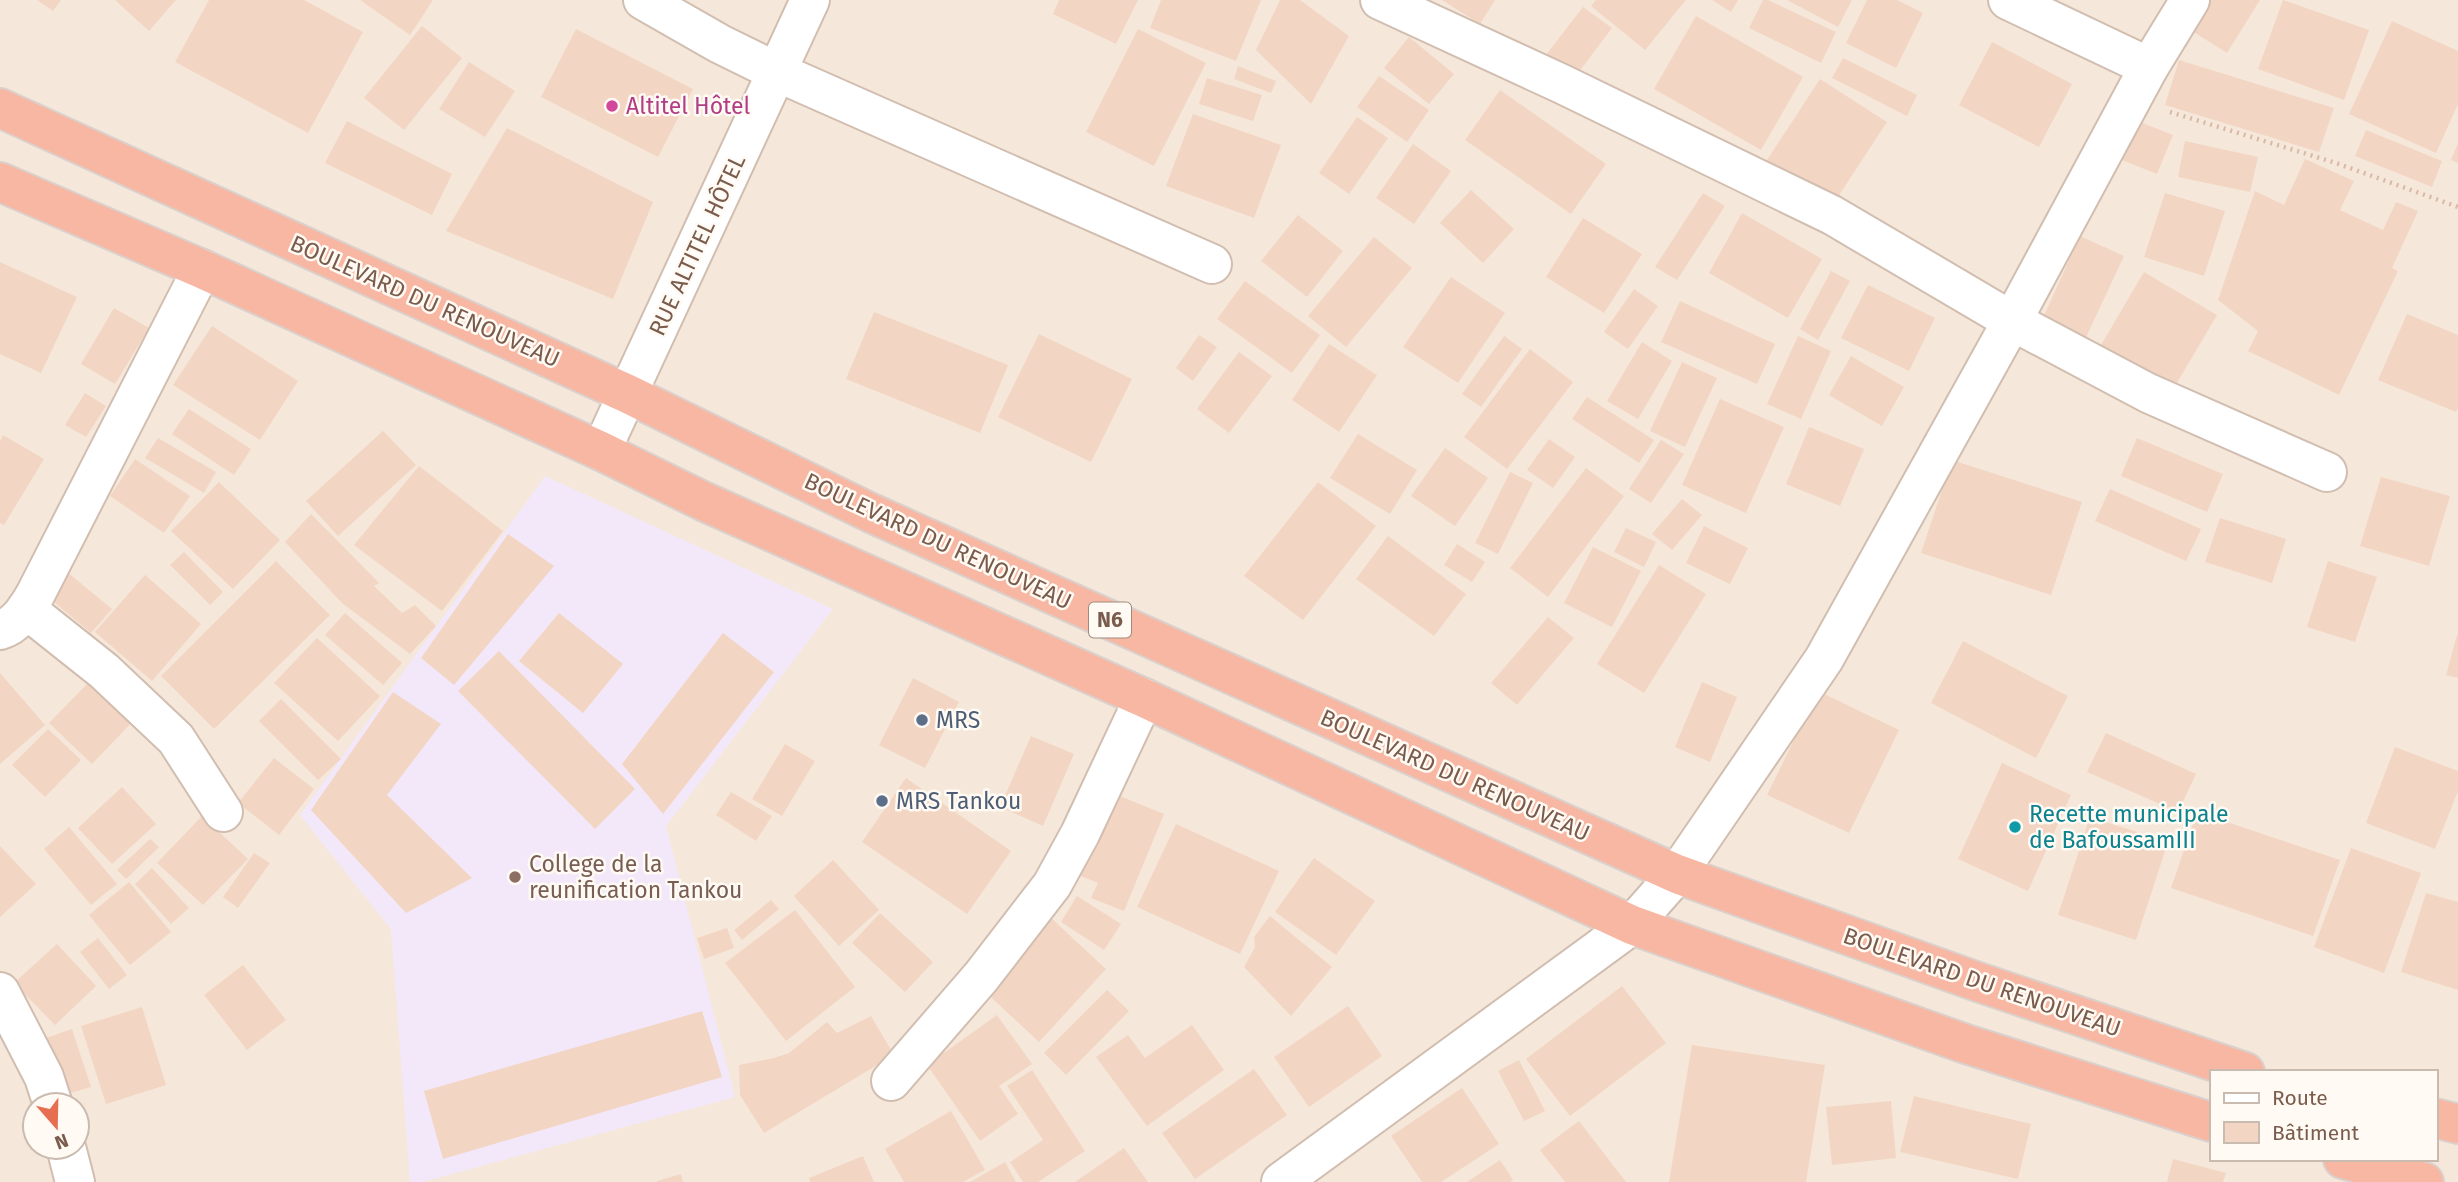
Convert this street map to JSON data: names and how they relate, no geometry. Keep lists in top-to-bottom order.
{
  "streets": {
    "highway": ["BOULEVARD DU RENOUVEAU", "N6"],
    "street": ["RUE ALTITEL HÔTEL"]
  },
  "crossings": [
    ["RUE ALTITEL HÔTEL", "BOULEVARD DU RENOUVEAU"],
    ["RUE ALTITEL HÔTEL", "N6"]
  ],
  "places": [
    "Altitel Hôtel",
    "MRS",
    "MRS Tankou",
    "Recette municipale de BafoussamIII",
    "College de la reunification Tankou"
  ],
  "legend": ["Route", "Bâtiment"],
  "north": "bottom"
}
